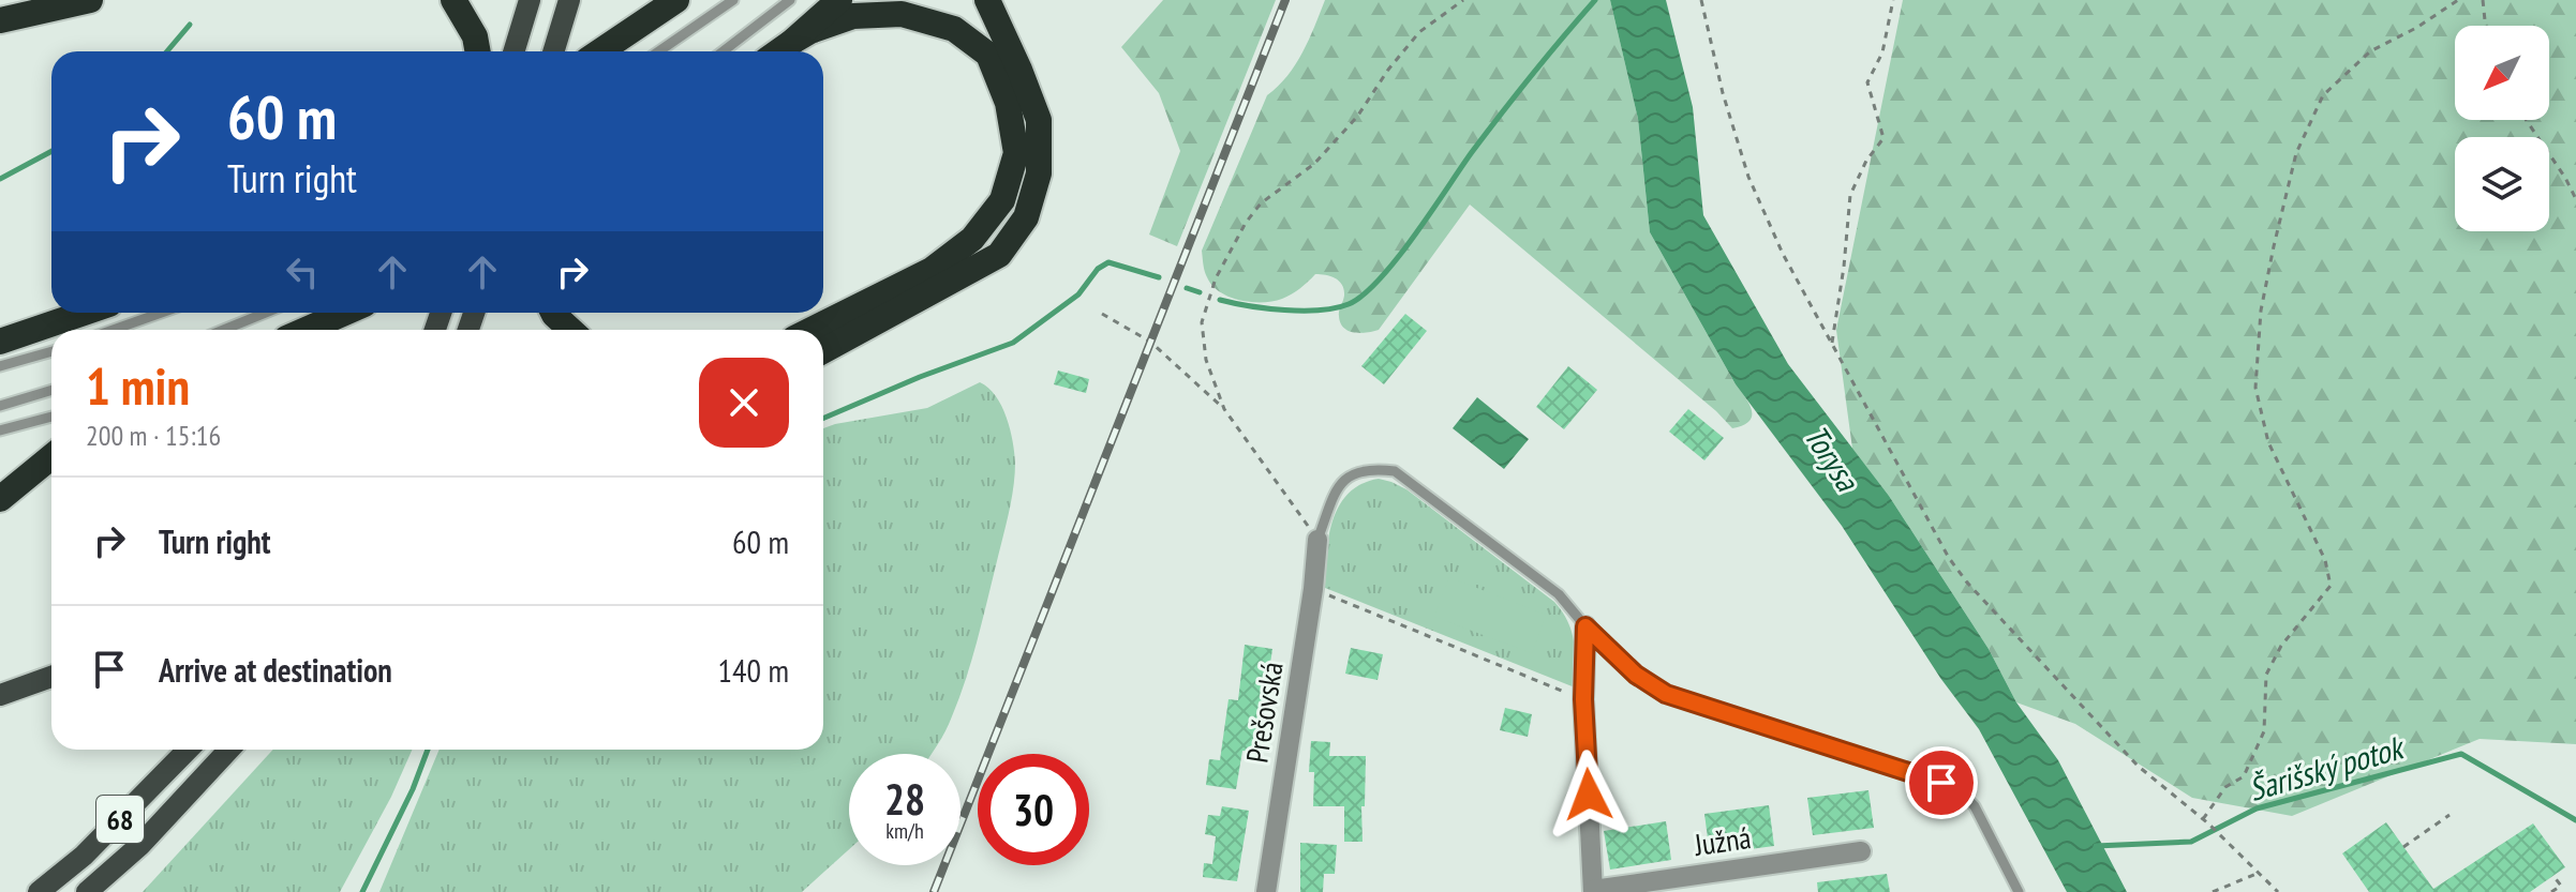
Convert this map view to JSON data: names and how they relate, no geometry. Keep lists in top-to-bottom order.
{
  "streets": {
    "main road": ["68"],
    "street": ["Prešovská", "Južná"]
  },
  "water": ["Torysa", "Šarišský potok"],
  "north": "bottom left",
  "page": {
    "turn": ["60 m", "Turn right"],
    "heading": ["1 min", "200 m · 15:16"],
    "list": [
      {
        "name": "Turn right",
        "value": "60 m"
      },
      {
        "name": "Arrive at destination",
        "value": "140 m"
      }
    ],
    "speed": "28 km/h",
    "limit": "30"
  }
}
